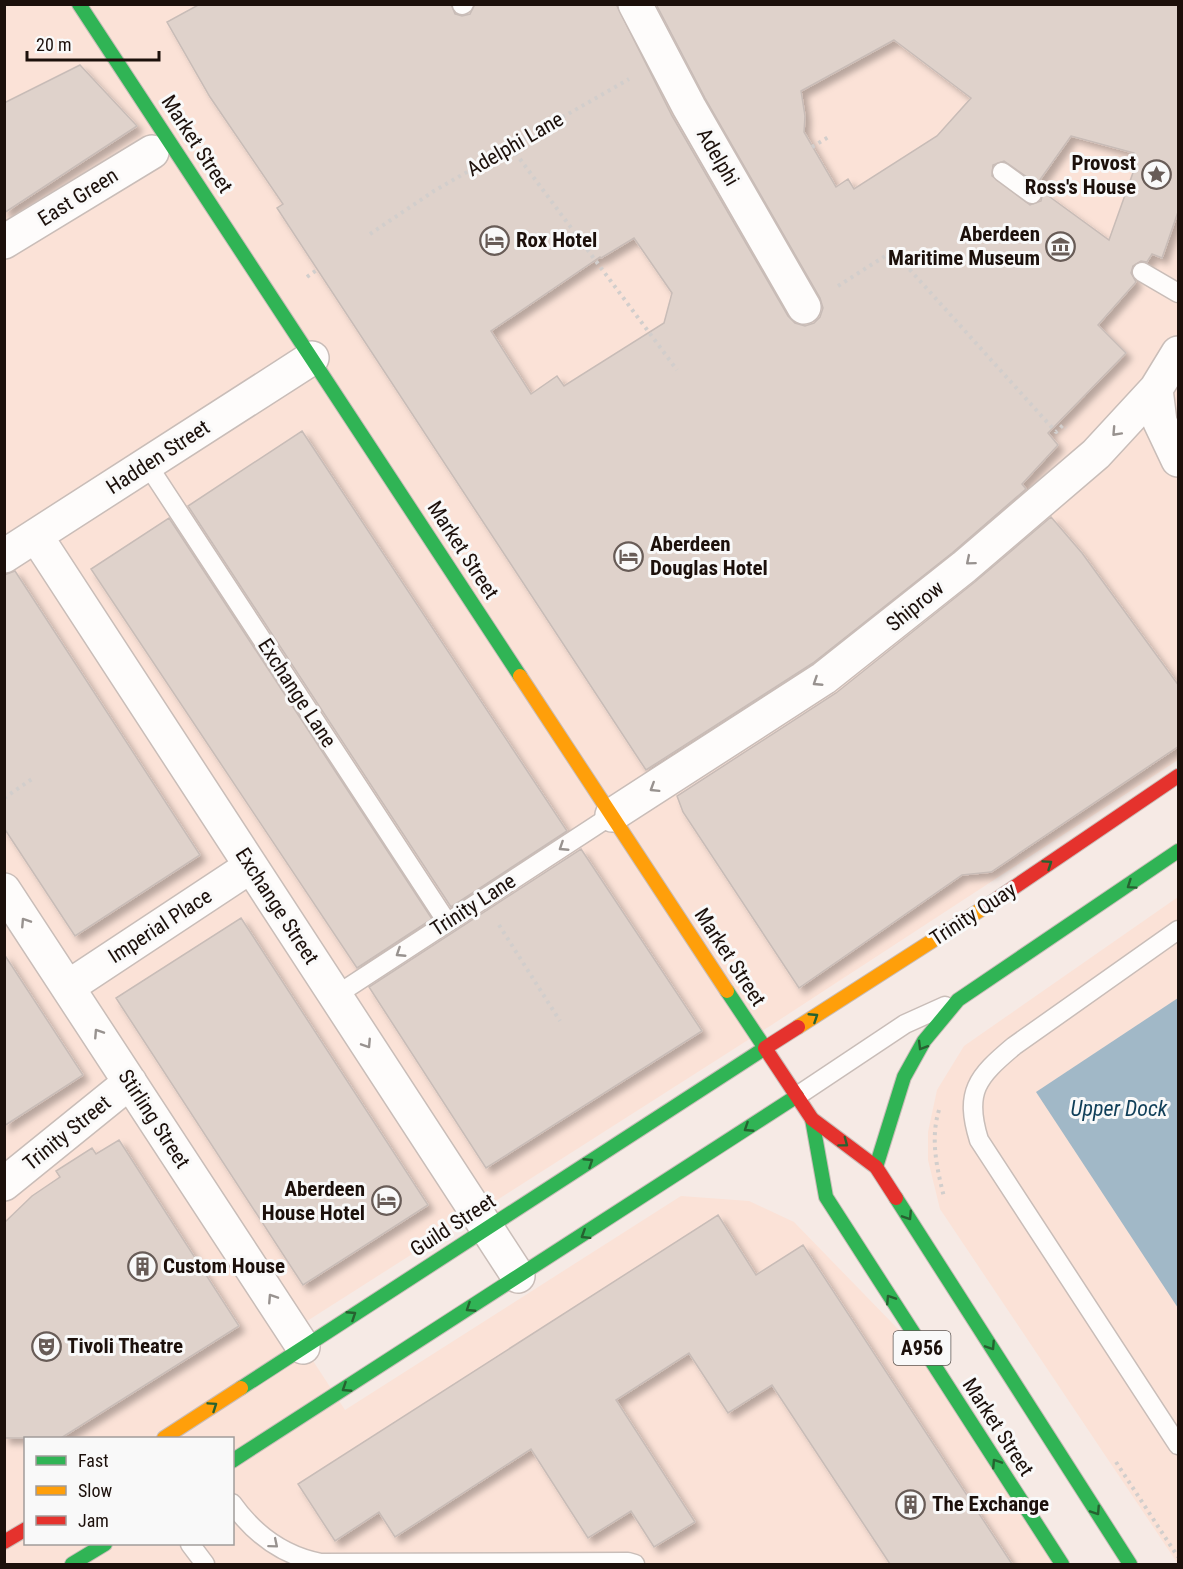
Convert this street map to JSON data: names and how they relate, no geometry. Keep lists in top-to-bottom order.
{
  "streets": {
    "street": [
      "Market Street",
      "Adelphi",
      "East Green",
      "Hadden Street",
      "Shiprow",
      "Exchange Street",
      "Trinity Quay",
      "Imperial Place",
      "Stirling Street",
      "Trinity Street",
      "Guild Street",
      "A956"
    ],
    "lane": ["Exchange Lane", "Trinity Lane"],
    "path": ["Adelphi Lane"]
  },
  "crossings": [
    ["Market Street", "Hadden Street"],
    ["Market Street", "Shiprow"],
    ["Market Street", "Trinity Lane"],
    ["Market Street", "Trinity Quay"],
    ["Market Street", "Guild Street"],
    ["Adelphi Lane", "Adelphi"],
    ["Hadden Street", "Exchange Lane"],
    ["Hadden Street", "Exchange Street"],
    ["Shiprow", "Trinity Lane"],
    ["Exchange Lane", "Trinity Lane"],
    ["Trinity Lane", "Exchange Street"],
    ["Exchange Street", "Imperial Place"],
    ["Exchange Street", "Guild Street"],
    ["Trinity Quay", "Guild Street"],
    ["Imperial Place", "Stirling Street"],
    ["Stirling Street", "Trinity Street"],
    ["Stirling Street", "Guild Street"]
  ],
  "one_way": ["Shiprow", "Trinity Lane", "Stirling Street"],
  "water": ["Upper Dock"],
  "places": {
    "place": ["Provost Ross's House"],
    "hotel": ["Rox Hotel", "Aberdeen Douglas Hotel", "Aberdeen House Hotel"],
    "museum": ["Aberdeen Maritime Museum"],
    "building": ["Custom House", "The Exchange"],
    "theatre": ["Tivoli Theatre"]
  },
  "legend": ["Fast", "Slow", "Jam"],
  "scale_bar": "20 m"
}
